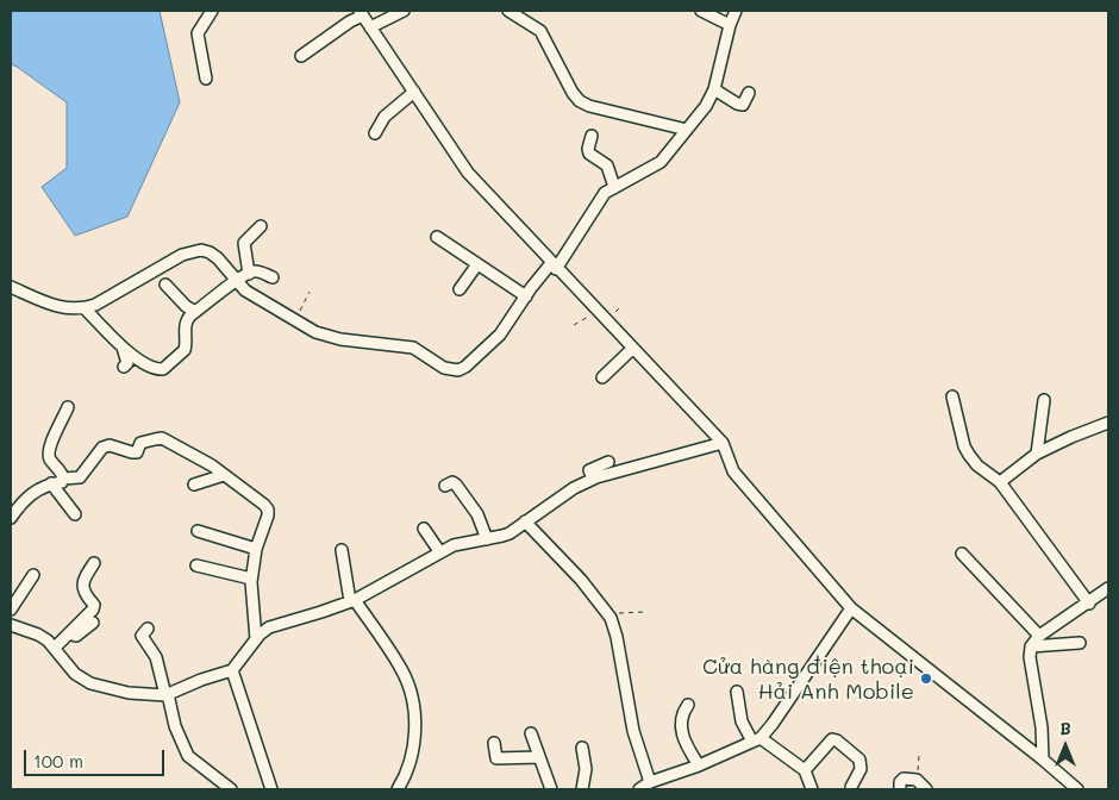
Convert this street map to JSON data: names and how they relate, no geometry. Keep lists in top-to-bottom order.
{
  "places": ["Cửa hàng điện thoại Hải Anh Mobile"],
  "scale_bar": "100 m",
  "north": "top"
}
